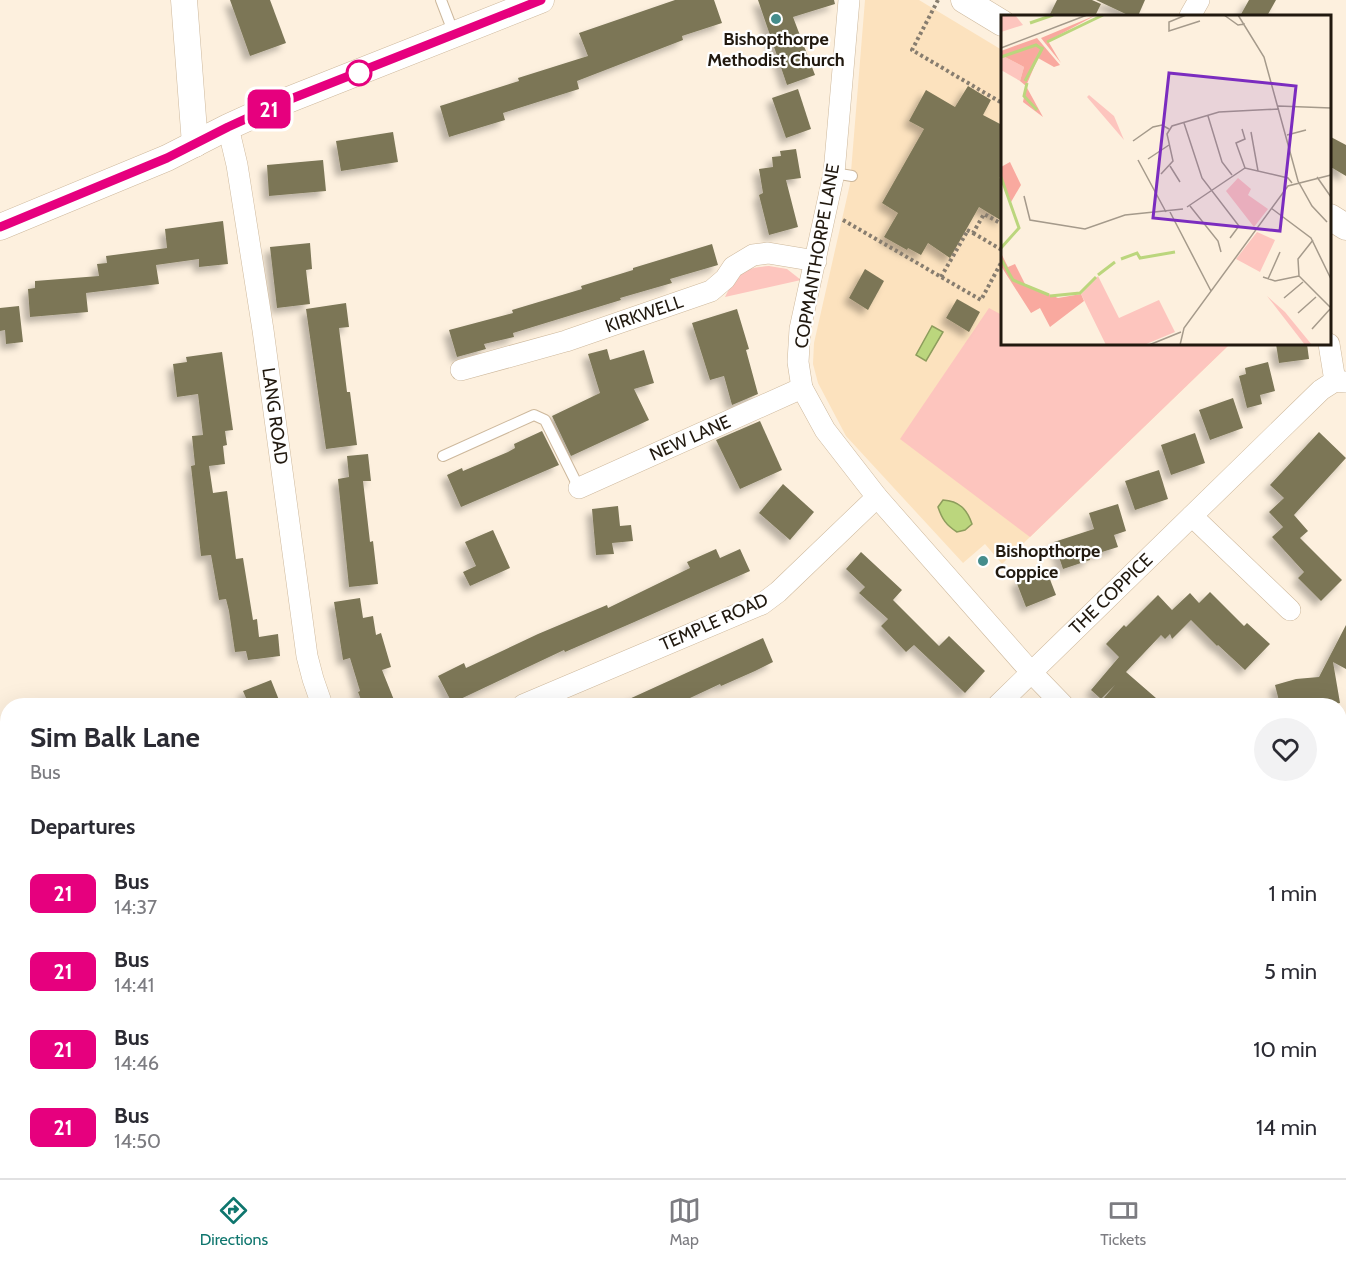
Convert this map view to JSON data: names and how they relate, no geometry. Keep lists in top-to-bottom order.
{
  "streets": {
    "street": [
      "COPMANTHORPE LANE",
      "KIRKWELL",
      "LANG ROAD",
      "NEW LANE",
      "THE COPPICE",
      "TEMPLE ROAD"
    ]
  },
  "crossings": [
    ["COPMANTHORPE LANE", "KIRKWELL"],
    ["COPMANTHORPE LANE", "NEW LANE"],
    ["COPMANTHORPE LANE", "THE COPPICE"],
    ["COPMANTHORPE LANE", "TEMPLE ROAD"]
  ],
  "places": ["Bishopthorpe Methodist Church", "Bishopthorpe Coppice"],
  "lines": ["bus line 21"],
  "page": {
    "on_map": "21",
    "heading": [
      ["Sim Balk Lane", "Bus"],
      "Departures"
    ],
    "list": [
      {
        "mark": "21",
        "name": "Bus",
        "note": "14:37",
        "value": "1 min"
      },
      {
        "mark": "21",
        "name": "Bus",
        "note": "14:41",
        "value": "5 min"
      },
      {
        "mark": "21",
        "name": "Bus",
        "note": "14:46",
        "value": "10 min"
      },
      {
        "mark": "21",
        "name": "Bus",
        "note": "14:50",
        "value": "14 min"
      }
    ],
    "tabs": ["Directions", "Map", "Tickets"]
  }
}
